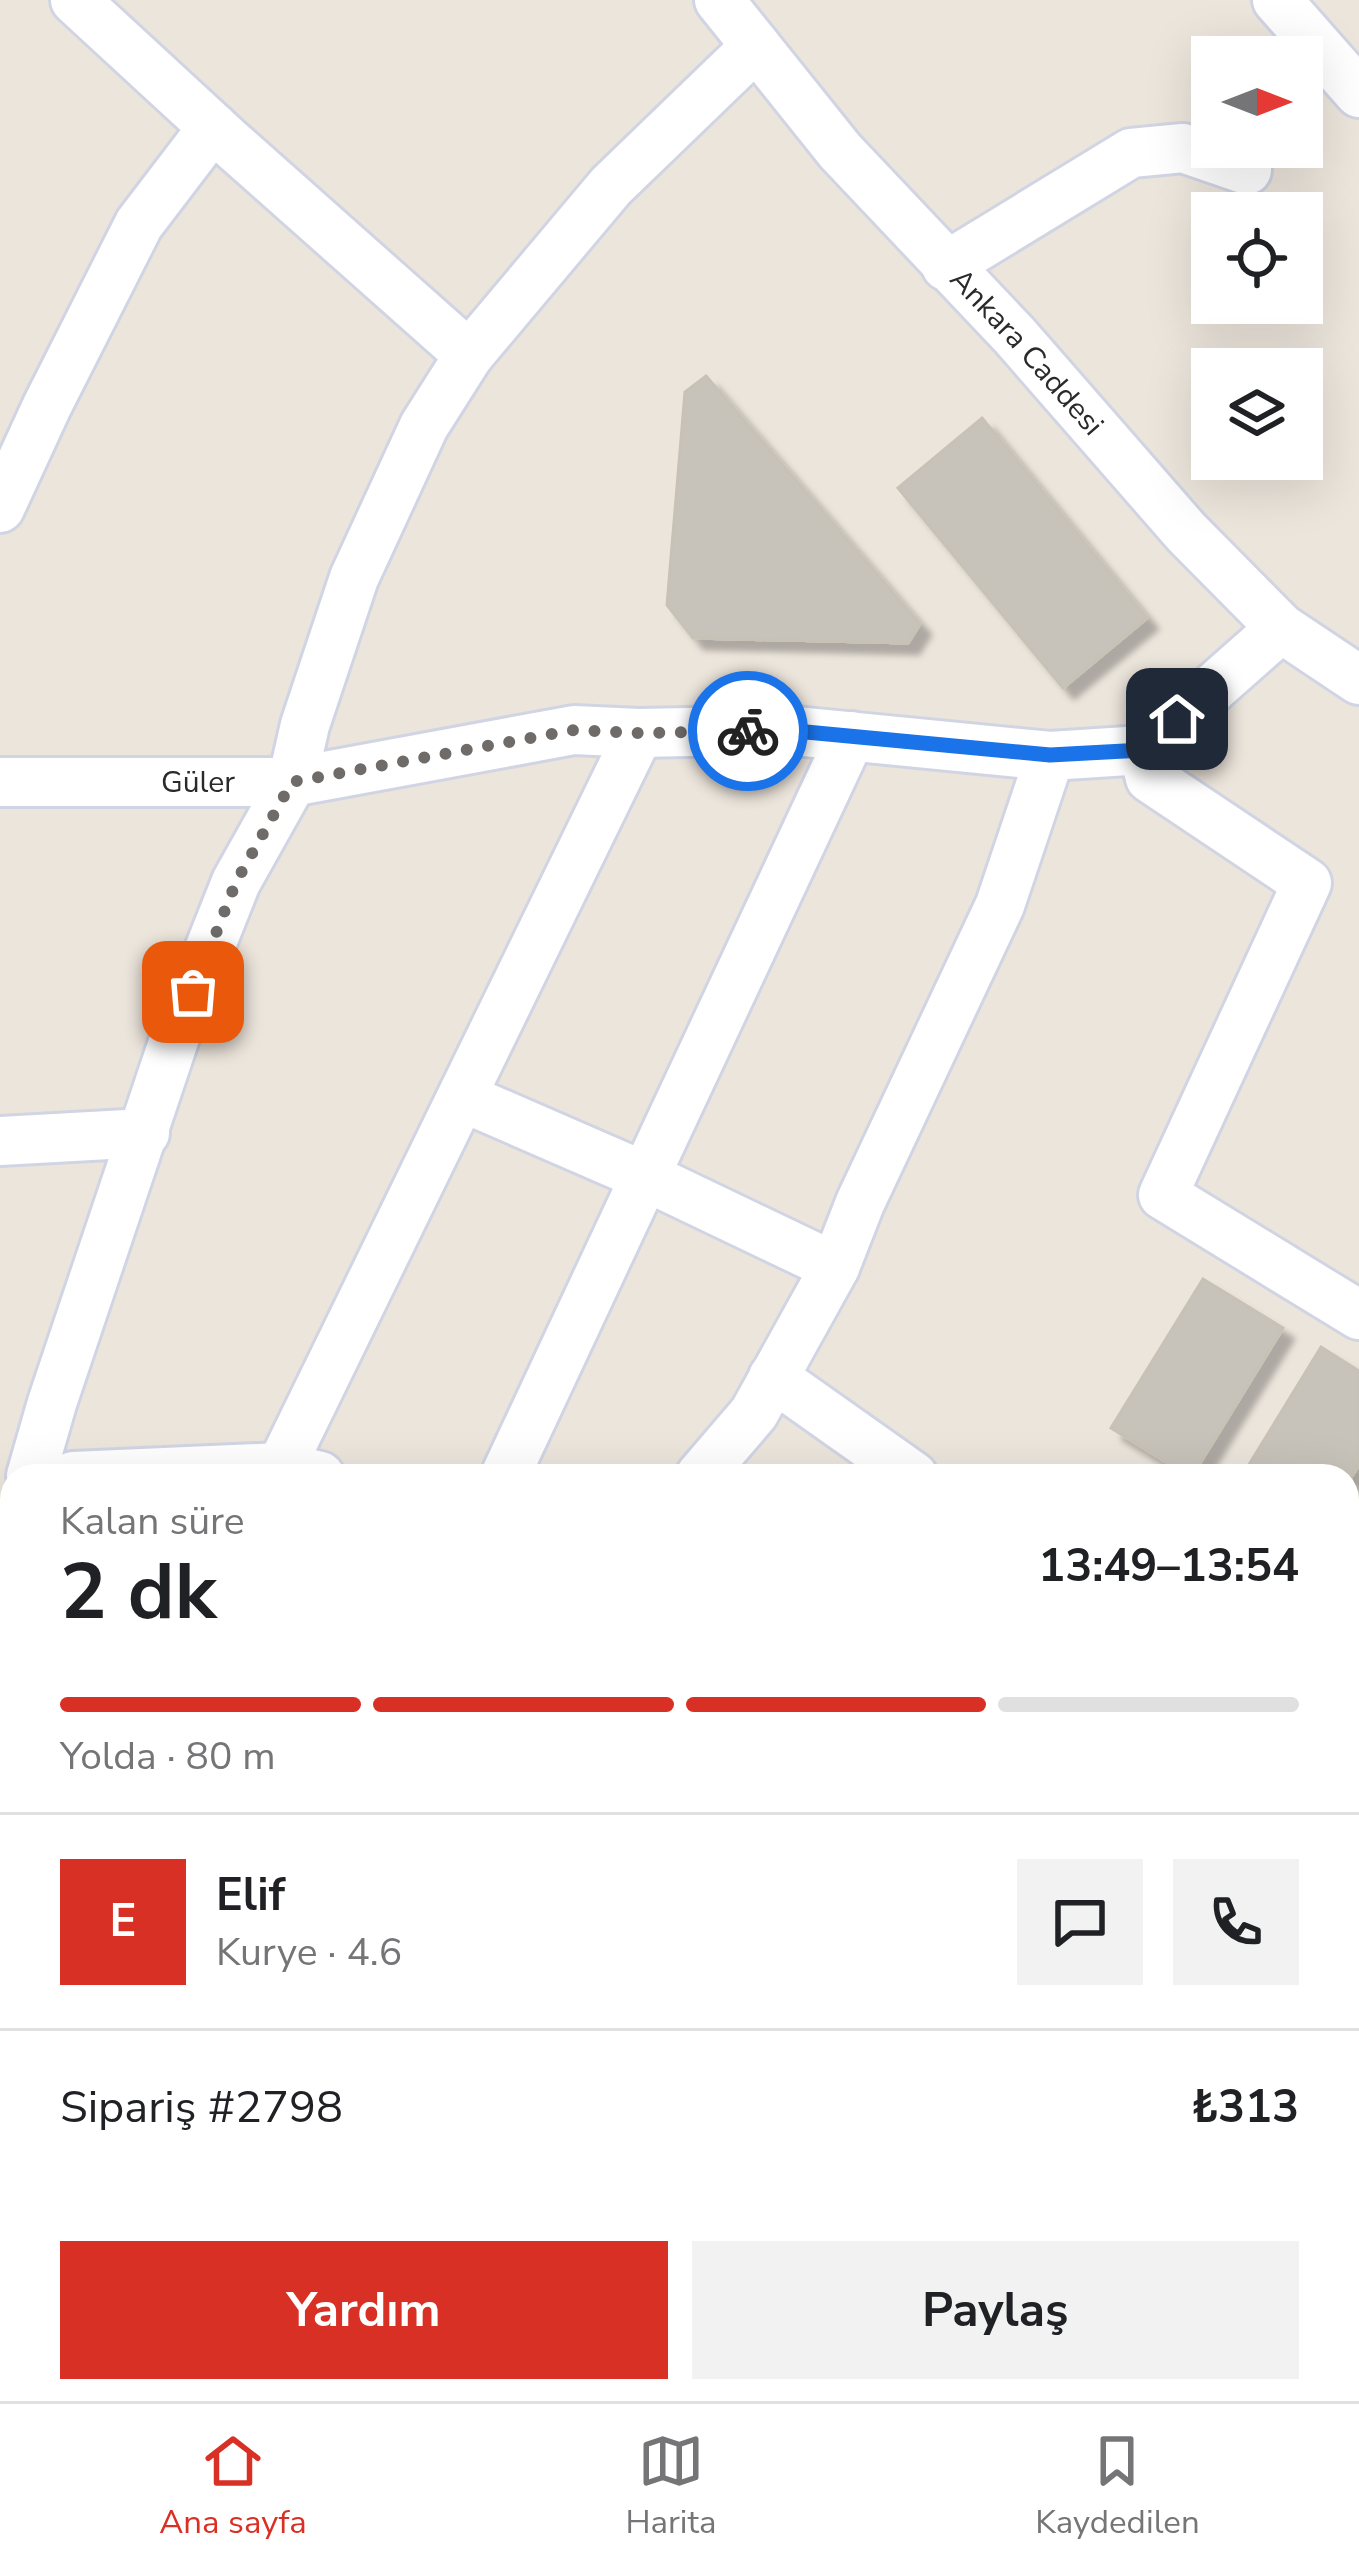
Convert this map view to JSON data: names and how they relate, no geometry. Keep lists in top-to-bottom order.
{
  "streets": {
    "street": ["Ankara Caddesi", "Güler"]
  },
  "north": "right",
  "page": {
    "heading": ["2 dk", "Kalan süre", "13:49–13:54"],
    "panel": [
      "Elif",
      "Kurye · 4.6",
      "Sipariş #2798",
      "₺313"
    ],
    "bar": "Yolda · 80 m",
    "round": "E",
    "buttons": ["Yardım", "Paylaş"],
    "tabs": ["Ana sayfa", "Harita", "Kaydedilen"]
  }
}
